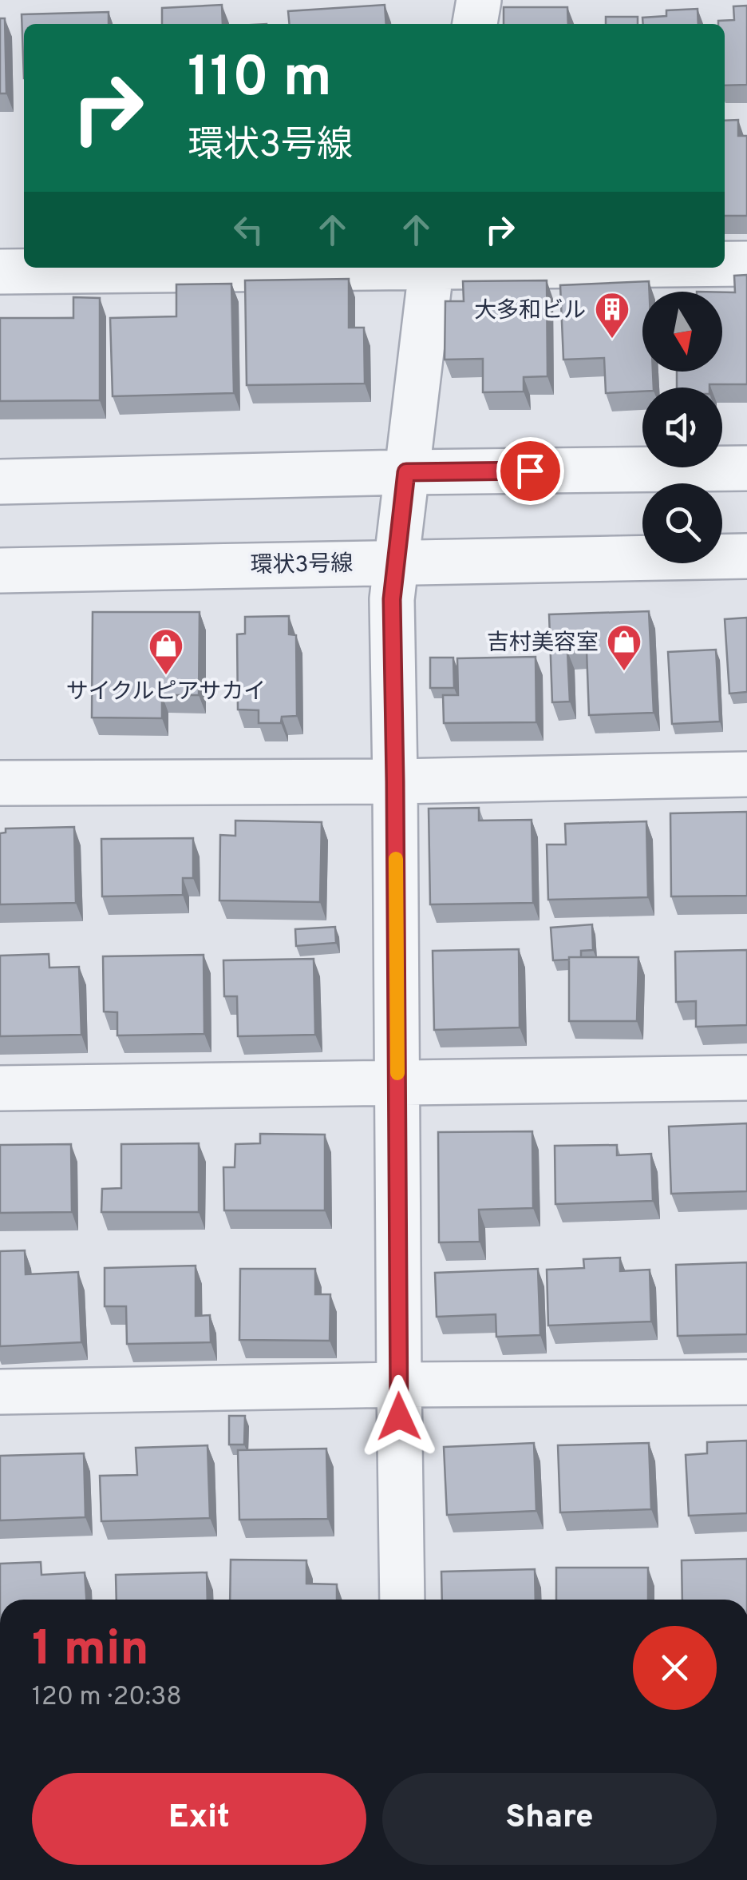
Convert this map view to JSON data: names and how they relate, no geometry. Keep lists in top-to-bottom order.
{
  "streets": {
    "street": ["環状3号線"]
  },
  "places": {
    "building": ["大多和ビル"],
    "shop": ["吉村美容室", "サイクルピアサカイ"]
  },
  "north": "bottom",
  "page": {
    "turn": ["110 m", "環状3号線"],
    "heading": ["1 min", "120 m · 20:38"],
    "buttons": ["Exit", "Share"]
  }
}
